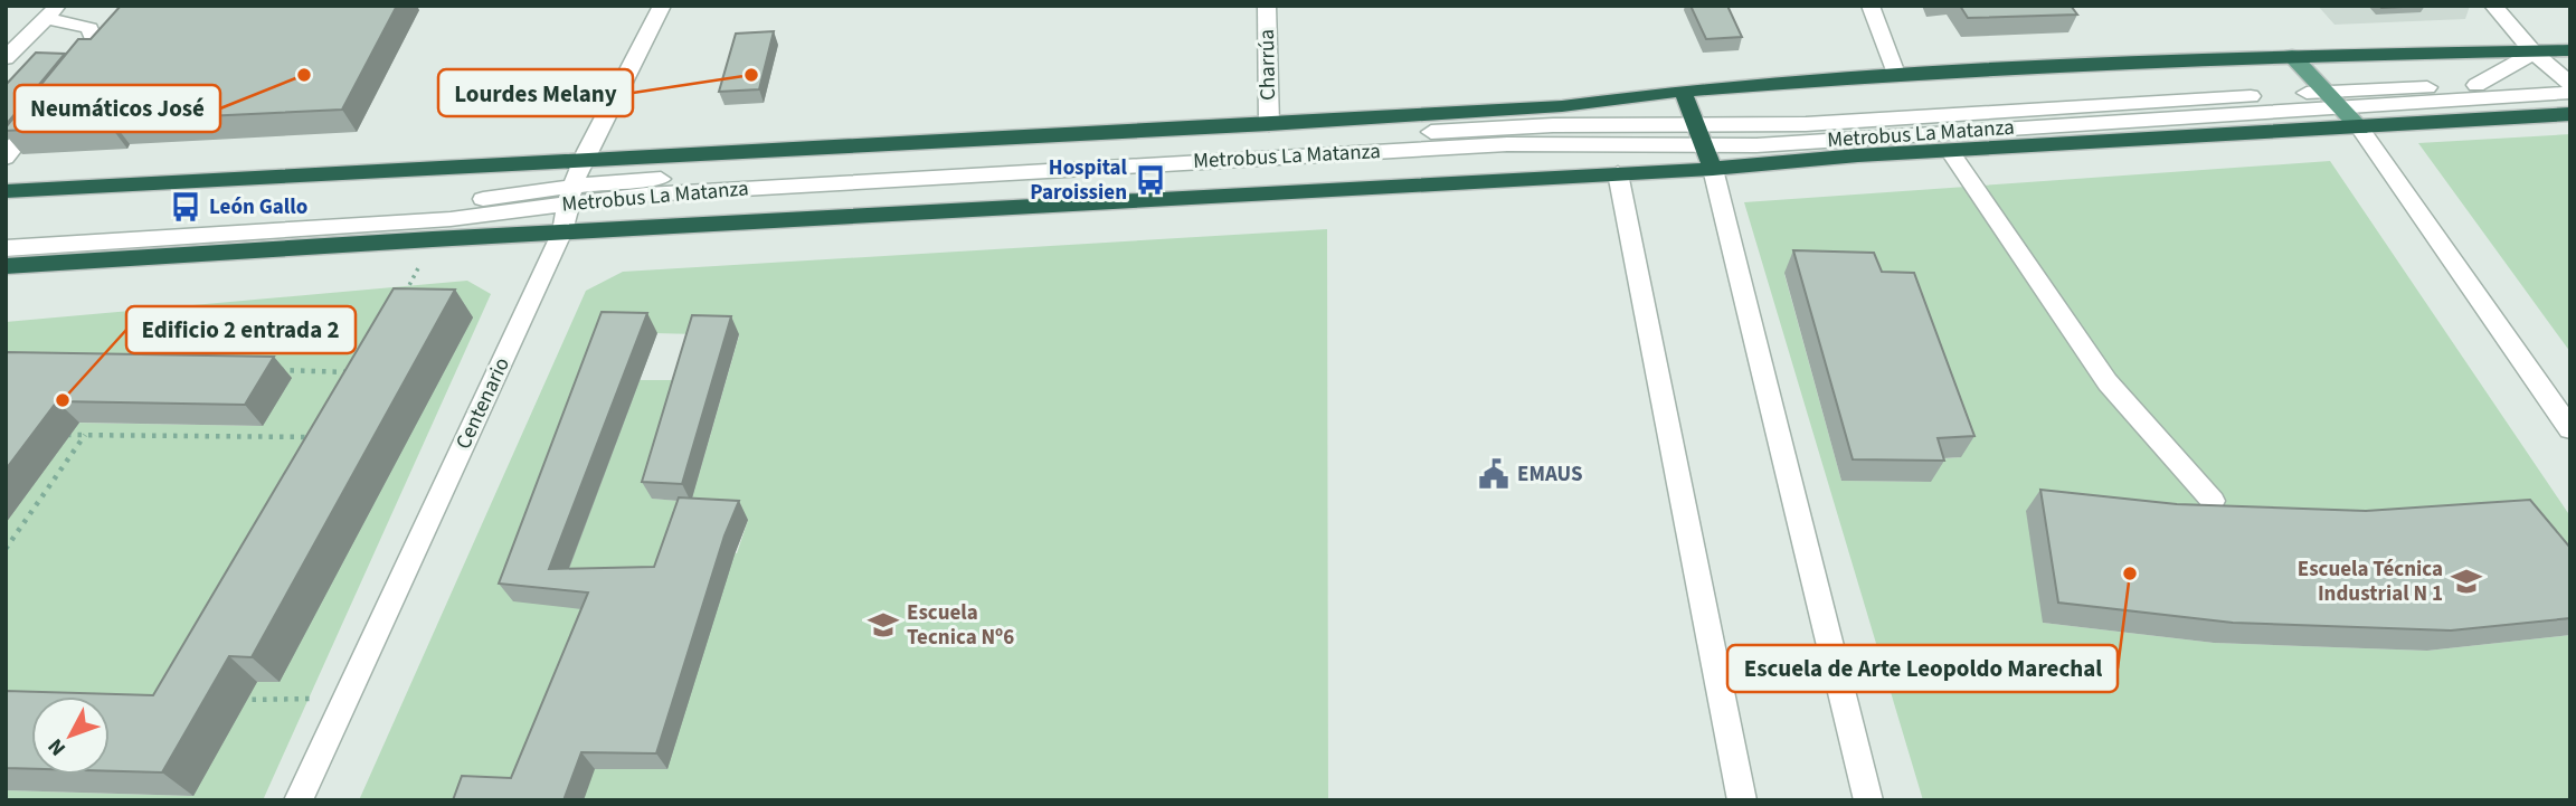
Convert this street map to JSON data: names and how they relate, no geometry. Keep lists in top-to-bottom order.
{
  "streets": {
    "street": ["Charrúa", "Metrobus La Matanza", "Centenario"]
  },
  "crossings": [
    ["Metrobus La Matanza", "Centenario"]
  ],
  "places": {
    "other": [
      "Neumáticos José",
      "Lourdes Melany",
      "Edificio 2 entrada 2",
      "Escuela de Arte Leopoldo Marechal"
    ],
    "bus stop": ["Hospital Paroissien", "León Gallo"],
    "public building": ["EMAUS"],
    "school or university": ["Escuela Técnica Industrial N 1", "Escuela Tecnica Nº6"]
  },
  "north": "bottom left"
}
